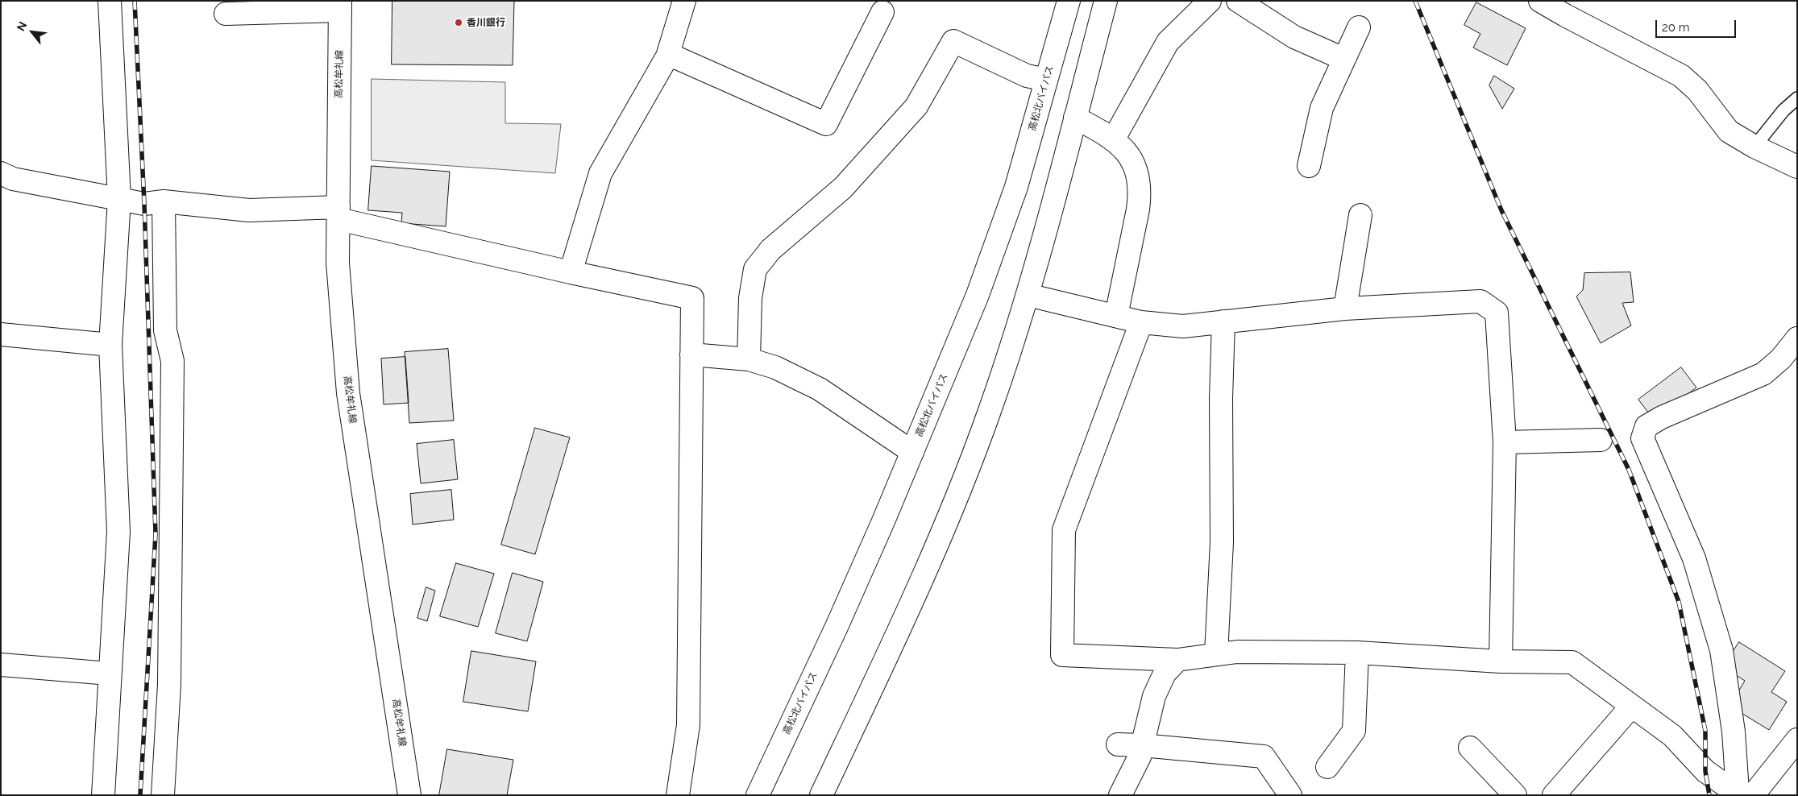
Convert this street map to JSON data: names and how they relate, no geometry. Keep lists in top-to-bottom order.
{
  "streets": {
    "main road": ["高松牟礼線", "高松北バイパス"]
  },
  "places": ["香川銀行"],
  "scale_bar": "20 m",
  "north": "top left"
}
